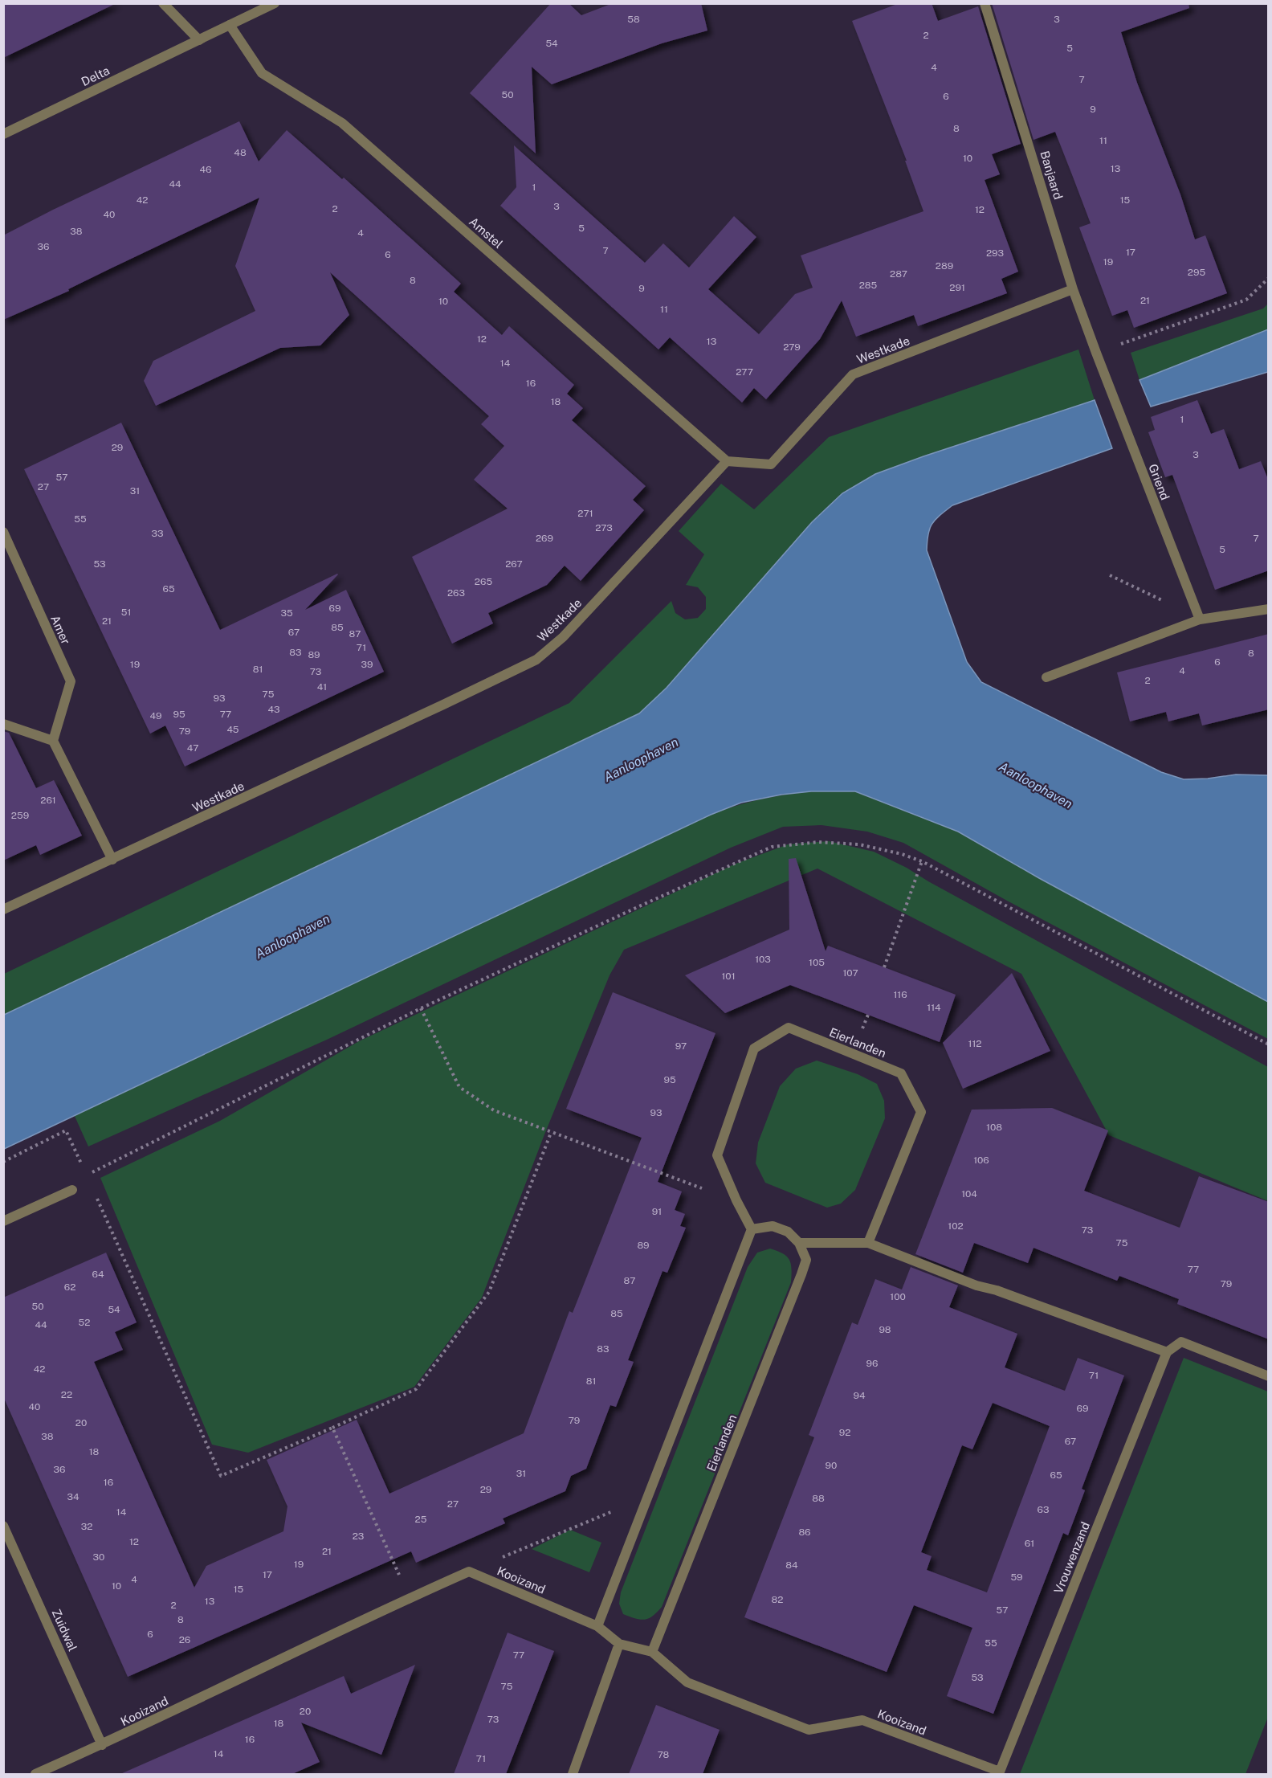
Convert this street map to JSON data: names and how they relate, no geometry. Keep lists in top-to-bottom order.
{
  "streets": {
    "street": [
      "Delta",
      "Banjaard",
      "Amstel",
      "Westkade",
      "Griend",
      "Amer",
      "Eierlanden",
      "Vrouwenzand",
      "Kooizand",
      "Zuidwal"
    ]
  },
  "crossings": [
    ["Delta", "Amstel"],
    ["Banjaard", "Westkade"],
    ["Banjaard", "Griend"],
    ["Amstel", "Westkade"],
    ["Eierlanden", "Kooizand"],
    ["Vrouwenzand", "Kooizand"],
    ["Kooizand", "Zuidwal"]
  ],
  "water": ["Aanloophaven"],
  "house_numbers": [
    "58",
    "3",
    "2",
    "54",
    "5",
    "4",
    "7",
    "50",
    "6",
    "9",
    "8",
    "11",
    "48",
    "10",
    "13",
    "46",
    "44",
    "1",
    "42",
    "15",
    "3",
    "2",
    "12",
    "40",
    "5",
    "38",
    "4",
    "36",
    "7",
    "17",
    "293",
    "6",
    "19",
    "289",
    "295",
    "287",
    "8",
    "285",
    "291",
    "9",
    "21",
    "10",
    "11",
    "12",
    "13",
    "279",
    "14",
    "277",
    "16",
    "18",
    "1",
    "29",
    "3",
    "57",
    "27",
    "31",
    "271",
    "55",
    "273",
    "33",
    "269",
    "7",
    "5",
    "53",
    "267",
    "265",
    "65",
    "263",
    "69",
    "51",
    "35",
    "21",
    "85",
    "67",
    "87",
    "71",
    "83",
    "8",
    "89",
    "6",
    "19",
    "39",
    "81",
    "4",
    "73",
    "2",
    "41",
    "75",
    "93",
    "43",
    "95",
    "77",
    "49",
    "45",
    "79",
    "47",
    "261",
    "259",
    "103",
    "105",
    "107",
    "101",
    "116",
    "114",
    "112",
    "97",
    "95",
    "93",
    "108",
    "106",
    "104",
    "91",
    "102",
    "73",
    "75",
    "89",
    "77",
    "64",
    "87",
    "79",
    "62",
    "100",
    "50",
    "54",
    "85",
    "52",
    "44",
    "98",
    "83",
    "96",
    "42",
    "71",
    "81",
    "22",
    "94",
    "40",
    "69",
    "79",
    "20",
    "92",
    "38",
    "67",
    "18",
    "90",
    "36",
    "31",
    "65",
    "16",
    "29",
    "34",
    "88",
    "27",
    "63",
    "14",
    "25",
    "32",
    "86",
    "23",
    "12",
    "61",
    "21",
    "30",
    "19",
    "84",
    "17",
    "59",
    "4",
    "10",
    "15",
    "82",
    "13",
    "2",
    "57",
    "8",
    "6",
    "26",
    "55",
    "77",
    "53",
    "75",
    "20",
    "73",
    "18",
    "16",
    "14",
    "78",
    "71"
  ]
}
